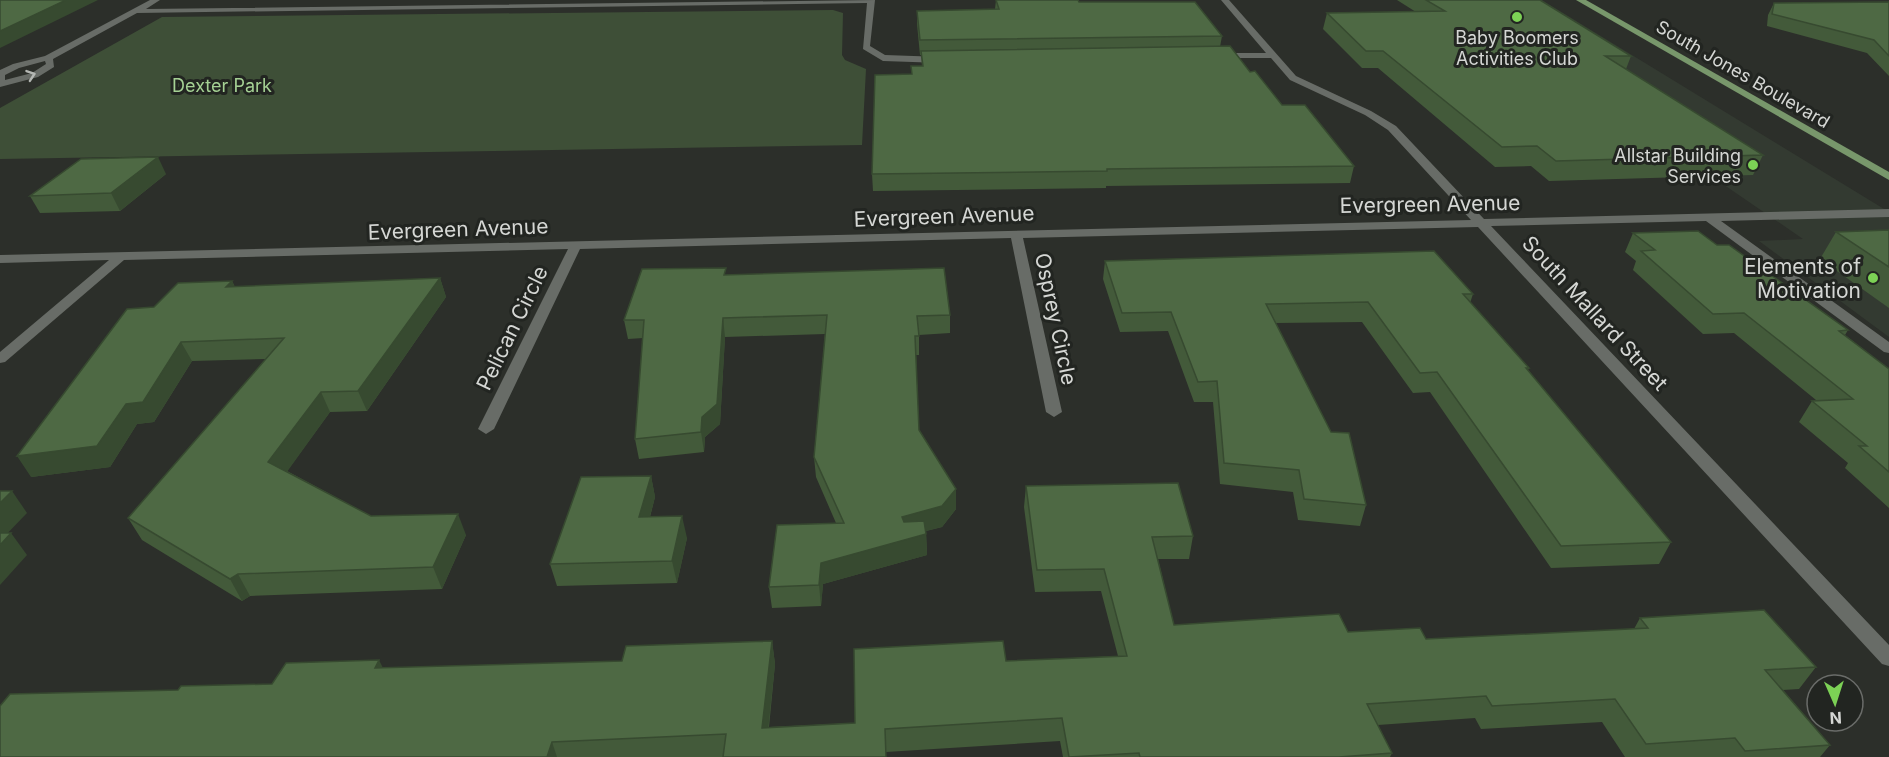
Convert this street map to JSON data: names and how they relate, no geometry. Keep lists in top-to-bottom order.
{
  "streets": {
    "main road": ["South Jones Boulevard"],
    "street": [
      "Evergreen Avenue",
      "South Mallard Street",
      "Osprey Circle",
      "Pelican Circle"
    ]
  },
  "crossings": [
    ["Evergreen Avenue", "South Mallard Street"],
    ["Evergreen Avenue", "Osprey Circle"],
    ["Evergreen Avenue", "Pelican Circle"]
  ],
  "parks": ["Dexter Park"],
  "places": ["Baby Boomers Activities Club", "Allstar Building Services", "Elements of Motivation"],
  "north": "bottom"
}
